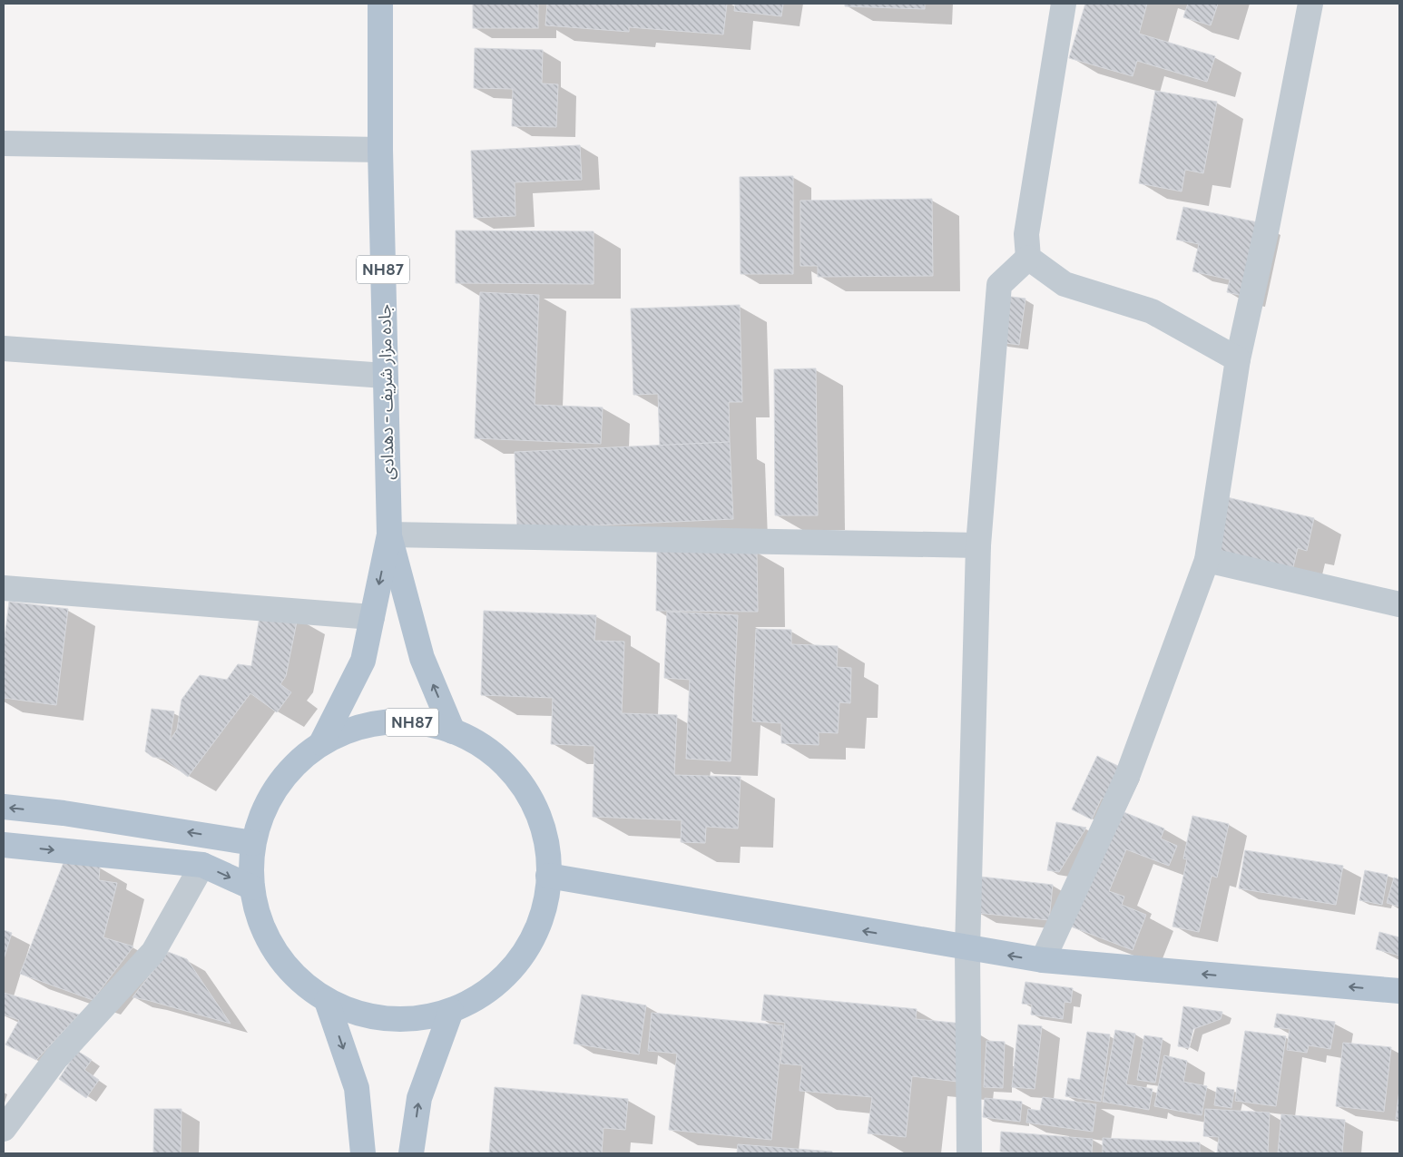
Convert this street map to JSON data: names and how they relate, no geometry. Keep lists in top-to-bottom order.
{
  "streets": {
    "main road": ["NH87", "جاده مزار شریف - دهدادی"]
  },
  "crossings": [
    ["NH87", "جاده مزار شریف - دهدادی"]
  ]
}
